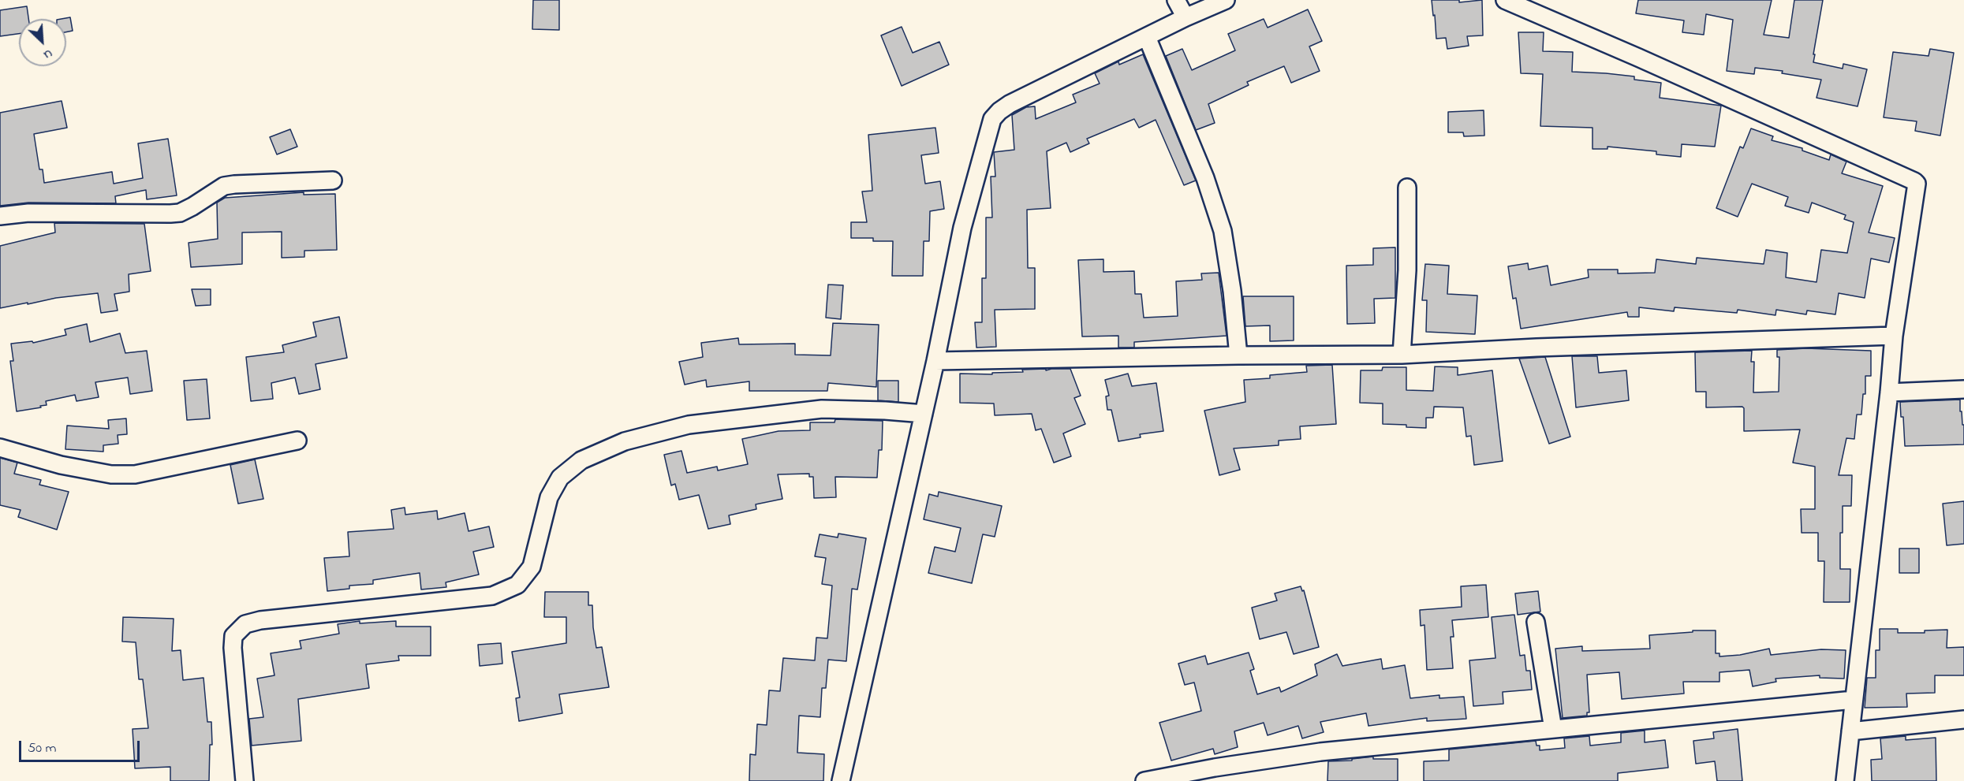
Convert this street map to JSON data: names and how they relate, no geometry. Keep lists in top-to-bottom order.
{
  "scale_bar": "50 m",
  "north": "bottom right"
}
